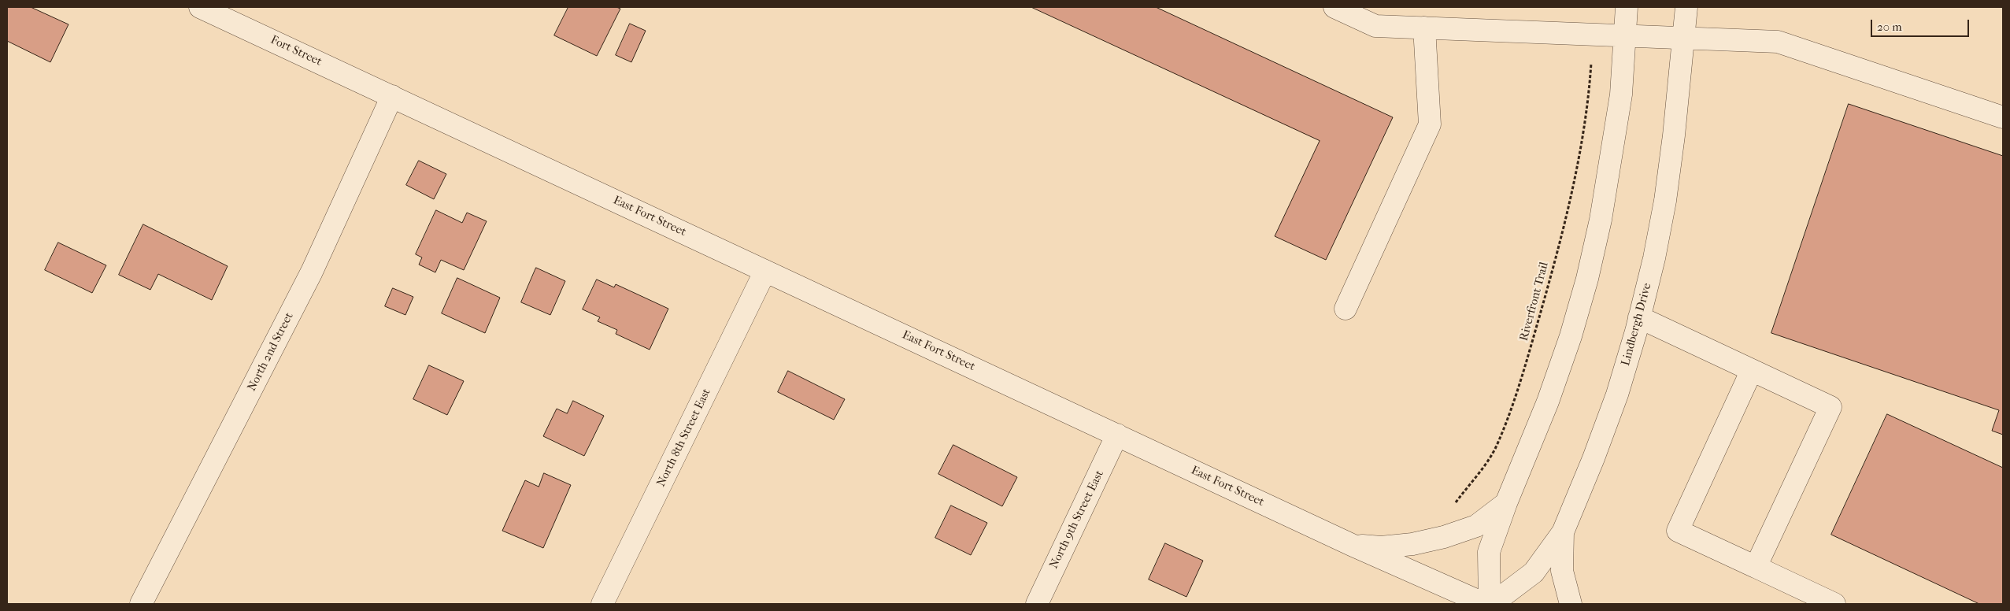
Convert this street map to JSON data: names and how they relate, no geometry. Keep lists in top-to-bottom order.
{
  "streets": {
    "street": [
      "Fort Street",
      "East Fort Street",
      "Lindbergh Drive",
      "North 2nd Street",
      "North 8th Street East",
      "North 9th Street East"
    ],
    "path": ["Riverfront Trail"]
  },
  "crossings": [
    ["Fort Street", "East Fort Street"],
    ["Fort Street", "North 2nd Street"],
    ["East Fort Street", "North 2nd Street"],
    ["East Fort Street", "North 8th Street East"],
    ["East Fort Street", "North 9th Street East"]
  ],
  "scale_bar": "20 m"
}
